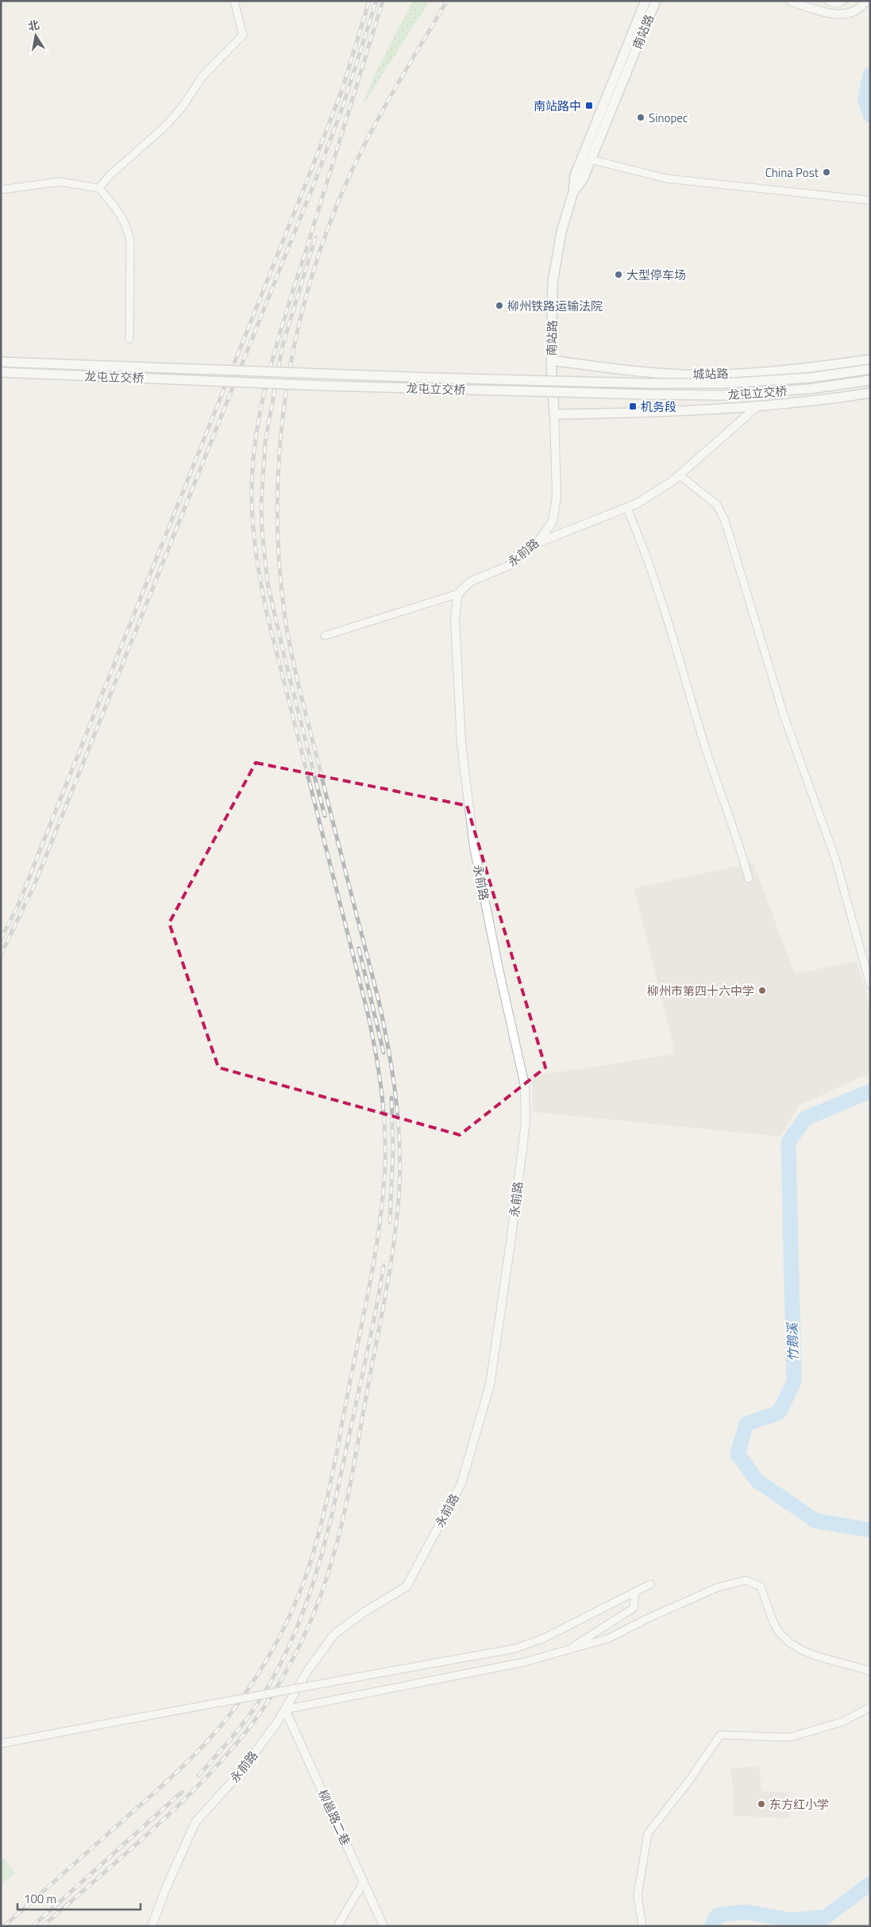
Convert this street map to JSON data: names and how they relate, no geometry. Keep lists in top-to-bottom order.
{
  "streets": {
    "main road": ["南站路", "城站路", "龙屯立交桥"],
    "street": ["永前路", "柳邕路二巷"]
  },
  "crossings": [
    ["南站路", "城站路"],
    ["南站路", "永前路"],
    ["永前路", "柳邕路二巷"]
  ],
  "water": ["竹鹅溪"],
  "places": {
    "transit": ["南站路中", "机务段"],
    "other": [
      "Sinopec",
      "China Post",
      "大型停车场",
      "柳州铁路运输法院",
      "柳州市第四十六中学",
      "东方红小学"
    ]
  },
  "scale_bar": "100 m",
  "north": "top"
}
